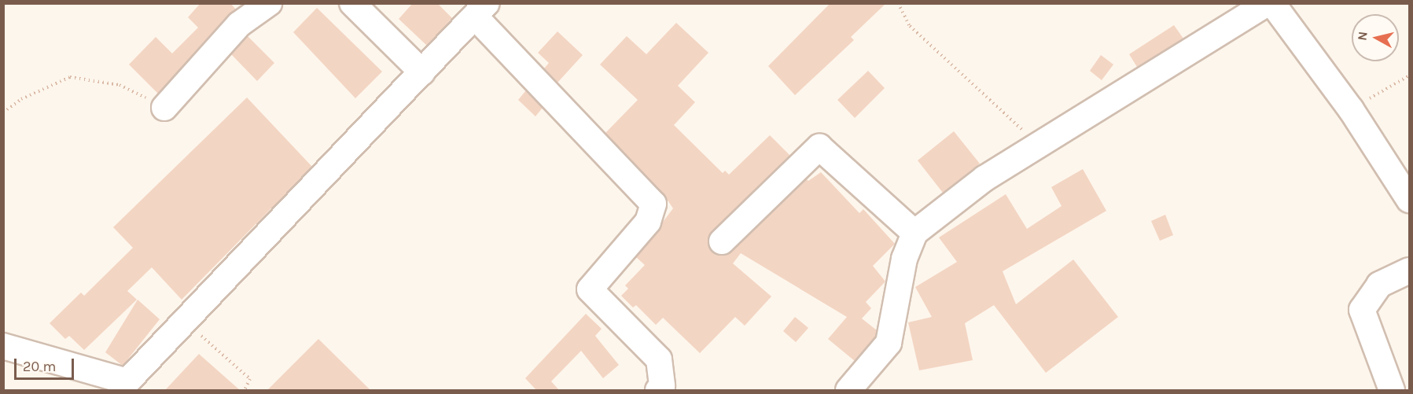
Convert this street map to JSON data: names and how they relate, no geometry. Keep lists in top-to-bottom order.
{
  "scale_bar": "20 m",
  "north": "left"
}
